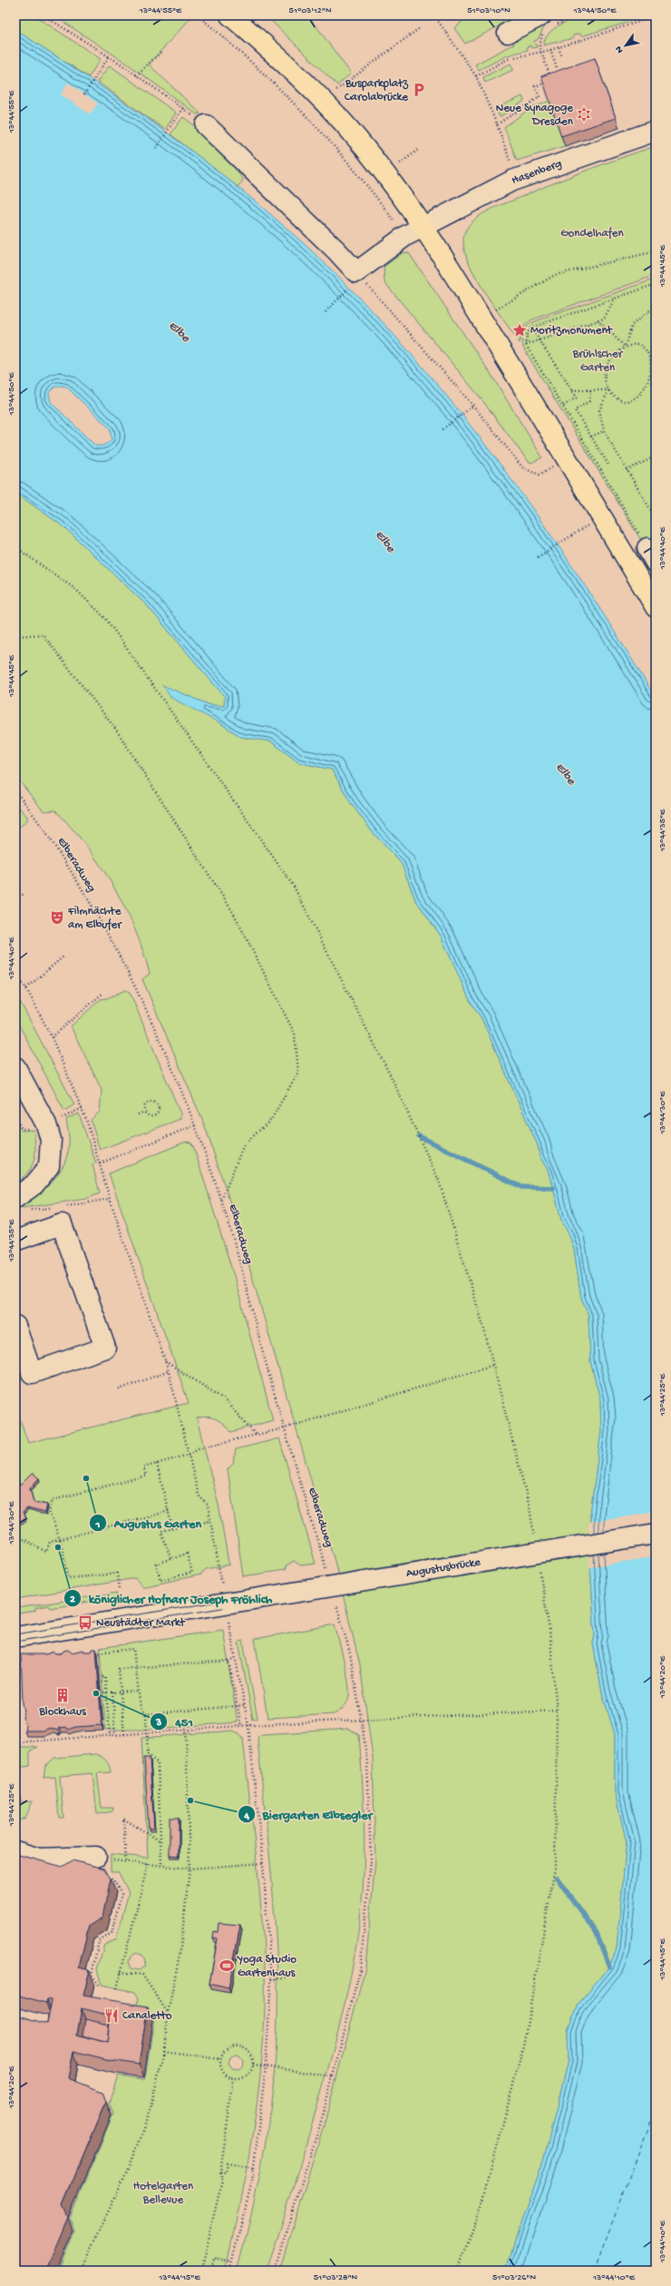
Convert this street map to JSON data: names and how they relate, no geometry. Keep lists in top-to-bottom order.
{
  "streets": {
    "street": ["Hasenberg", "Augustusbrücke"],
    "path": ["Elberadweg"]
  },
  "water": ["Elbe"],
  "parks": ["Gondelhafen", "Brühlscher Garten", "Hotelgarten Bellevue"],
  "places": {
    "parking": ["Busparkplatz Carolabrücke"],
    "synagogue": ["Neue Synagoge Dresden"],
    "place": ["Moritzmonument"],
    "theatre": ["Filmnächte am Elbufer"],
    "other": [
      "Augustus Garten",
      "königlicher Hofnarr Joseph Fröhlich",
      "451",
      "Biergarten Elbsegler"
    ],
    "bus stop": ["Neustädter Markt"],
    "building": ["Blockhaus"],
    "sports": ["Yoga Studio Gartenhaus"],
    "restaurant": ["Canaletto"]
  },
  "north": "bottom left",
  "coordinates": [
    "13°44'55\"E",
    "51°03'12\"N",
    "51°03'10\"N",
    "13°44'50\"E",
    "13°44'45\"E",
    "13°44'40\"E",
    "13°44'35\"E",
    "13°44'30\"E",
    "13°44'25\"E",
    "13°44'20\"E",
    "13°44'15\"E",
    "13°44'10\"E",
    "51°03'28\"N",
    "51°03'26\"N"
  ]
}
